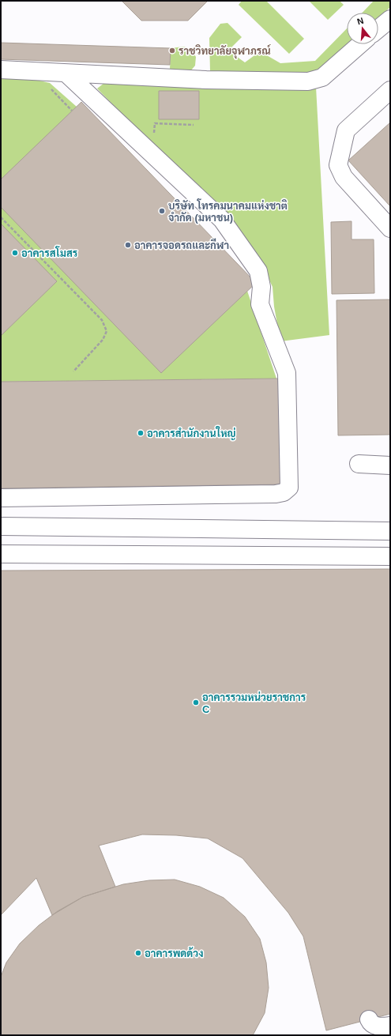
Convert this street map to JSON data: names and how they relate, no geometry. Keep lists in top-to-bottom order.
{
  "places": [
    "ราชวิทยาลัยจุฬาภรณ์",
    "บริษัท โทรคมนาคมแห่งชาติ จำกัด (มหาชน)",
    "อาคารจอดรถและกีฬา",
    "อาคารสโมสร",
    "อาคารสำนักงานใหญ่",
    "อาคารรวมหน่วยราชการ C",
    "อาคารพดด้วง"
  ],
  "north": "top"
}
